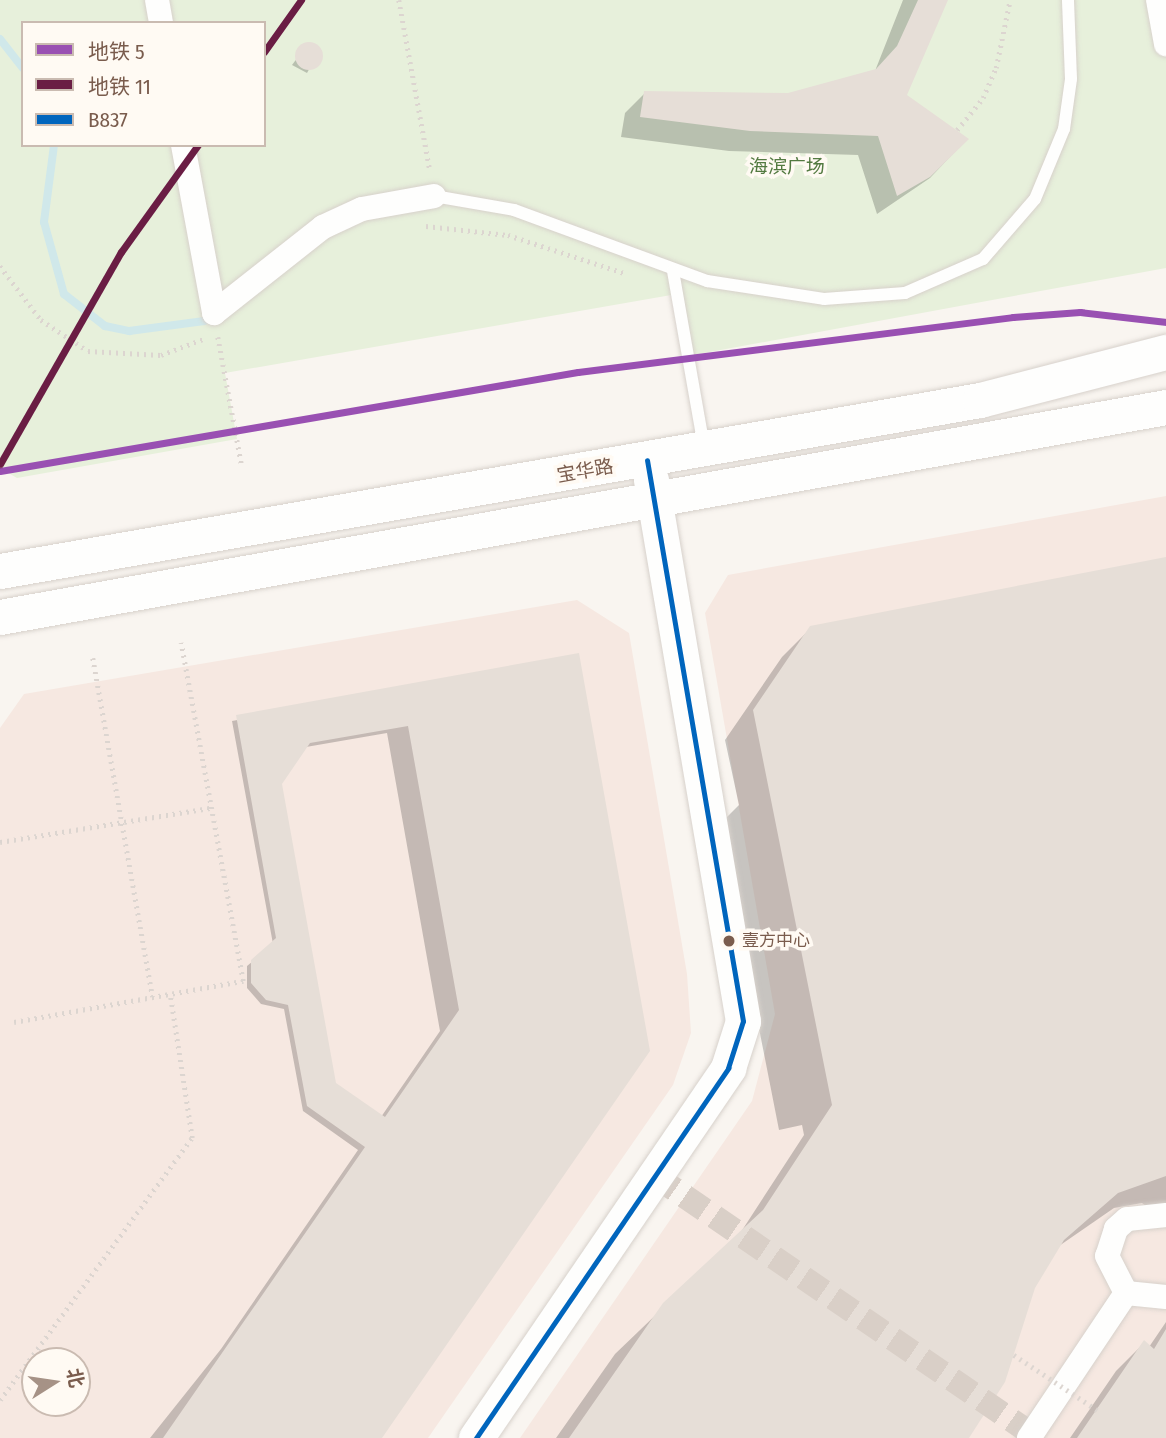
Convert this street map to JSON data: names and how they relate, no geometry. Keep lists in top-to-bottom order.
{
  "streets": {
    "main road": ["宝华路"]
  },
  "parks": ["海滨广场"],
  "places": ["壹方中心"],
  "lines": ["metro line 11", "metro line 5", "transit line B837"],
  "legend": ["地铁 5", "地铁 11", "B837"],
  "north": "right"
}
